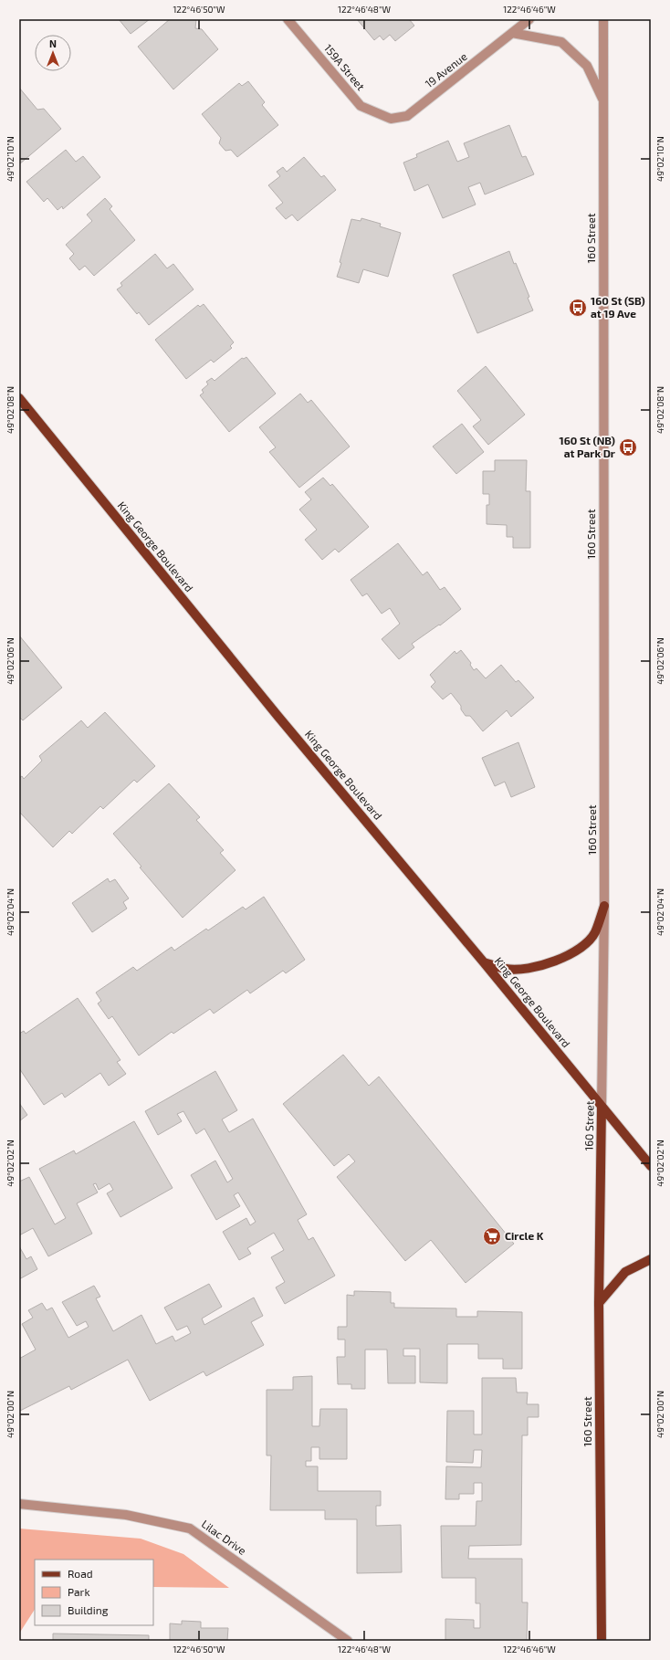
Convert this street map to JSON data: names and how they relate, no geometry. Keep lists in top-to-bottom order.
{
  "streets": {
    "main road": ["160 Street", "King George Boulevard"],
    "street": ["159A Street", "19 Avenue", "Lilac Drive"]
  },
  "crossings": [
    ["159A Street", "19 Avenue"],
    ["160 Street", "King George Boulevard"]
  ],
  "places": {
    "bus stop": ["160 St (SB) at 19 Ave", "160 St (NB) at Park Dr"],
    "supermarket": ["Circle K"]
  },
  "legend": ["Road", "Park", "Building"],
  "north": "top",
  "coordinates": [
    "122°46'50\"W",
    "122°46'48\"W",
    "122°46'46\"W",
    "49°02'10\"N",
    "49°02'08\"N",
    "49°02'06\"N",
    "49°02'04\"N",
    "49°02'02\"N",
    "49°02'00\"N"
  ]
}
